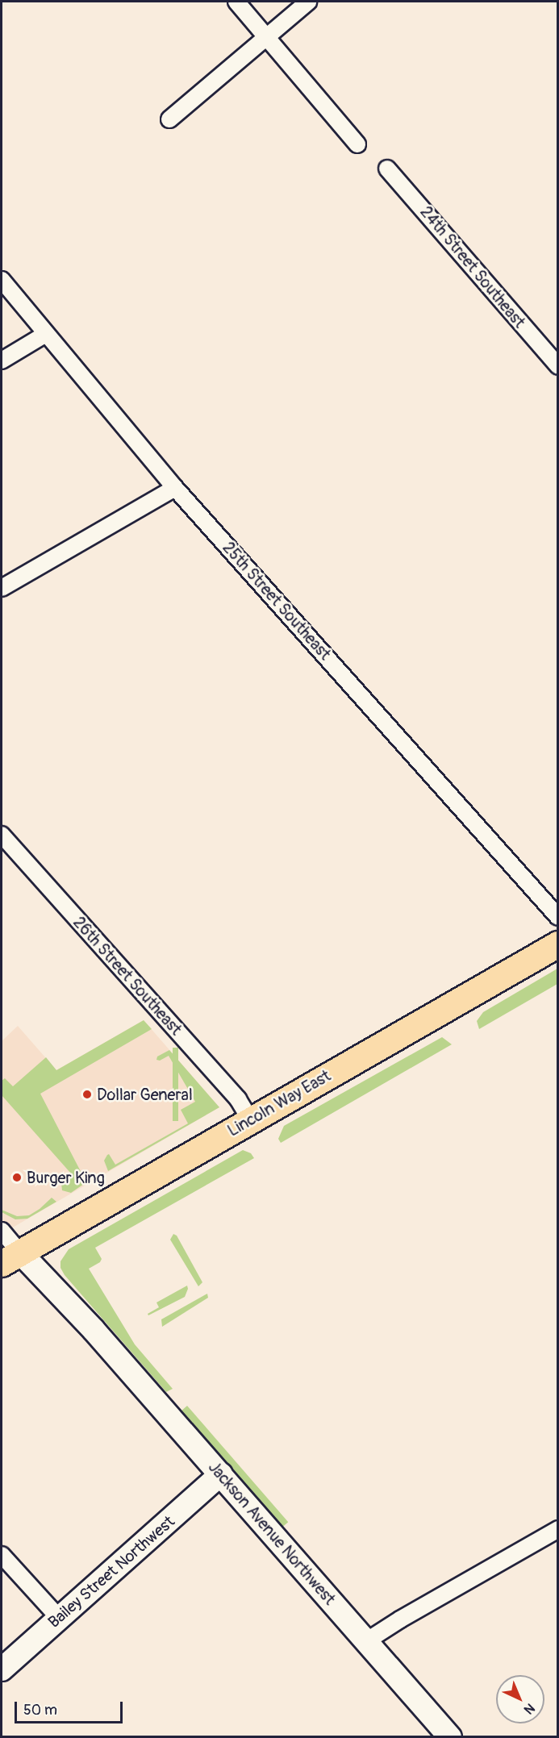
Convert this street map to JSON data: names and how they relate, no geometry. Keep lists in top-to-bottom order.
{
  "streets": {
    "main road": ["Lincoln Way East"],
    "street": [
      "24th Street Southeast",
      "25th Street Southeast",
      "26th Street Southeast",
      "Jackson Avenue Northwest",
      "Bailey Street Northwest"
    ]
  },
  "crossings": [
    ["26th Street Southeast", "Lincoln Way East"],
    ["Lincoln Way East", "Jackson Avenue Northwest"],
    ["Jackson Avenue Northwest", "Bailey Street Northwest"]
  ],
  "places": ["Dollar General", "Burger King"],
  "scale_bar": "50 m",
  "north": "bottom right"
}
